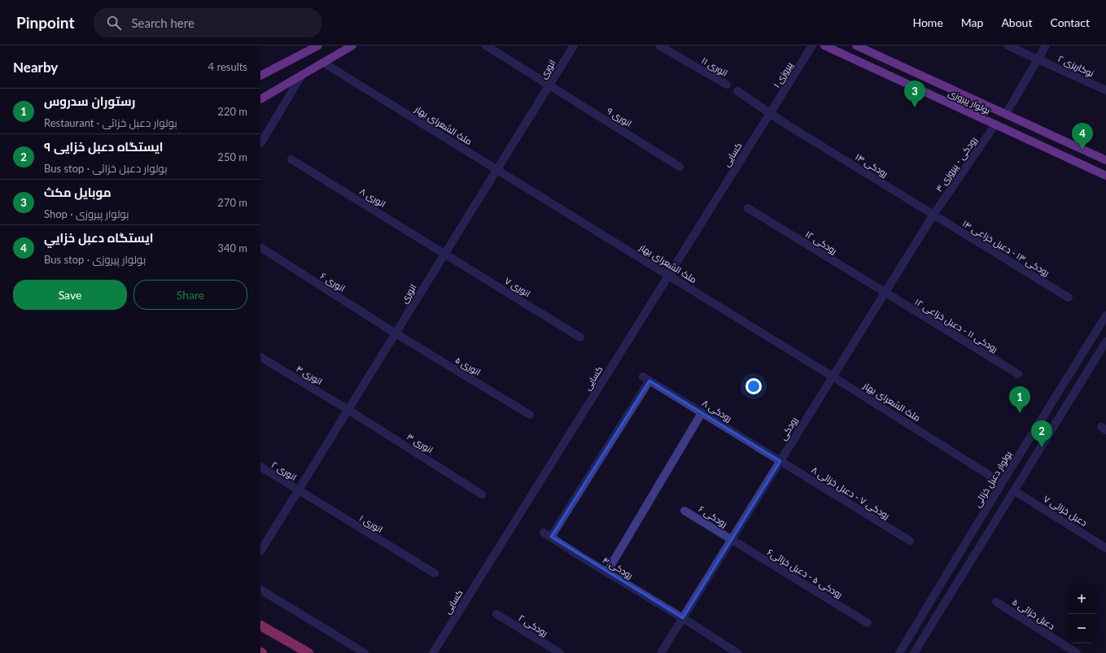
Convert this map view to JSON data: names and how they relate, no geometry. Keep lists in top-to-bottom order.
{
  "streets": {
    "main road": ["بولوار پیروزی"],
    "street": [
      "نوکاریزی ۲",
      "انوری ۱۱",
      "انوری",
      "پیروزی ۱",
      "انوری ۹",
      "ملک الشعرای بهار",
      "کسایی",
      "رودکی - پیروزی ۳",
      "رودکی ۱۴",
      "انوری ۸",
      "رودکی ۱۲",
      "رودکی ۱۳ - دعبل خزاعی ۱۴",
      "انوری ۶",
      "انوری ۷",
      "رودکی ۱۱ - دعبل خزاعی ۱۲",
      "انوری ۵",
      "انوری ۴",
      "رودکی ۸",
      "رودکی",
      "انوری ۳",
      "انوری ۲",
      "بولوار دعبل خزائی",
      "رودکی ۷ - دعبل خزائی ۸",
      "دعبل خزائی ۷",
      "رودکی ۶",
      "انوری ۱",
      "رودکی ۴",
      "رودکی ۵ - دعبل خزائی۶",
      "دعبل خزائی ۵",
      "رودکی ۲"
    ]
  },
  "crossings": [
    ["انوری", "انوری ۹"],
    ["انوری", "ملک الشعرای بهار"],
    ["انوری", "انوری ۸"],
    ["انوری", "انوری ۶"],
    ["انوری", "انوری ۷"],
    ["انوری", "انوری ۵"],
    ["انوری", "انوری ۴"],
    ["انوری", "انوری ۳"],
    ["انوری", "انوری ۲"],
    ["انوری", "انوری ۱"],
    ["پیروزی ۱", "کسایی"],
    ["پیروزی ۱", "رودکی ۱۴"],
    ["بولوار پیروزی", "رودکی - پیروزی ۳"],
    ["ملک الشعرای بهار", "کسایی"],
    ["ملک الشعرای بهار", "رودکی"],
    ["ملک الشعرای بهار", "بولوار دعبل خزائی"],
    ["کسایی", "رودکی ۱۴"],
    ["رودکی - پیروزی ۳", "رودکی ۱۴"],
    ["رودکی - پیروزی ۳", "رودکی ۱۳ - دعبل خزاعی ۱۴"],
    ["رودکی - پیروزی ۳", "رودکی"],
    ["رودکی ۱۴", "رودکی ۱۳ - دعبل خزاعی ۱۴"],
    ["رودکی ۱۴", "رودکی"],
    ["انوری ۸", "انوری ۷"],
    ["رودکی ۱۲", "رودکی ۱۱ - دعبل خزاعی ۱۲"],
    ["رودکی ۱۲", "رودکی"],
    ["رودکی ۱۳ - دعبل خزاعی ۱۴", "رودکی"],
    ["انوری ۶", "انوری ۵"],
    ["رودکی ۱۱ - دعبل خزاعی ۱۲", "رودکی"],
    ["انوری ۴", "انوری ۳"],
    ["رودکی ۸", "رودکی"],
    ["رودکی ۸", "رودکی ۷ - دعبل خزائی ۸"],
    ["رودکی ۸", "رودکی ۴"],
    ["رودکی", "رودکی ۷ - دعبل خزائی ۸"],
    ["رودکی", "رودکی ۶"],
    ["رودکی", "رودکی ۴"],
    ["رودکی", "رودکی ۵ - دعبل خزائی۶"],
    ["انوری ۲", "انوری ۱"],
    ["رودکی ۶", "رودکی ۵ - دعبل خزائی۶"]
  ],
  "page": {
    "header": "Pinpoint",
    "search": "Search here",
    "nav": [
      "Home",
      "Map",
      "About",
      "Contact"
    ],
    "heading": ["Nearby", "4 results"],
    "pins": [
      "3",
      "4",
      "1",
      "2"
    ],
    "list": [
      {
        "mark": "1",
        "name": "رستوران سدروس",
        "note": "Restaurant · بولوار دعبل خزائی",
        "value": "220 m"
      },
      {
        "mark": "2",
        "name": "ایستگاه دعبل خزایی ۹",
        "note": "Bus stop · بولوار دعبل خزائی",
        "value": "250 m"
      },
      {
        "mark": "3",
        "name": "موبایل مکث",
        "note": "Shop · بولوار پیروزی",
        "value": "270 m"
      },
      {
        "mark": "4",
        "name": "ايستگاه دعبل خزايي",
        "note": "Bus stop · بولوار پیروزی",
        "value": "340 m"
      }
    ],
    "buttons": ["Save", "Share"],
    "map_buttons": ["+", "−"]
  }
}
